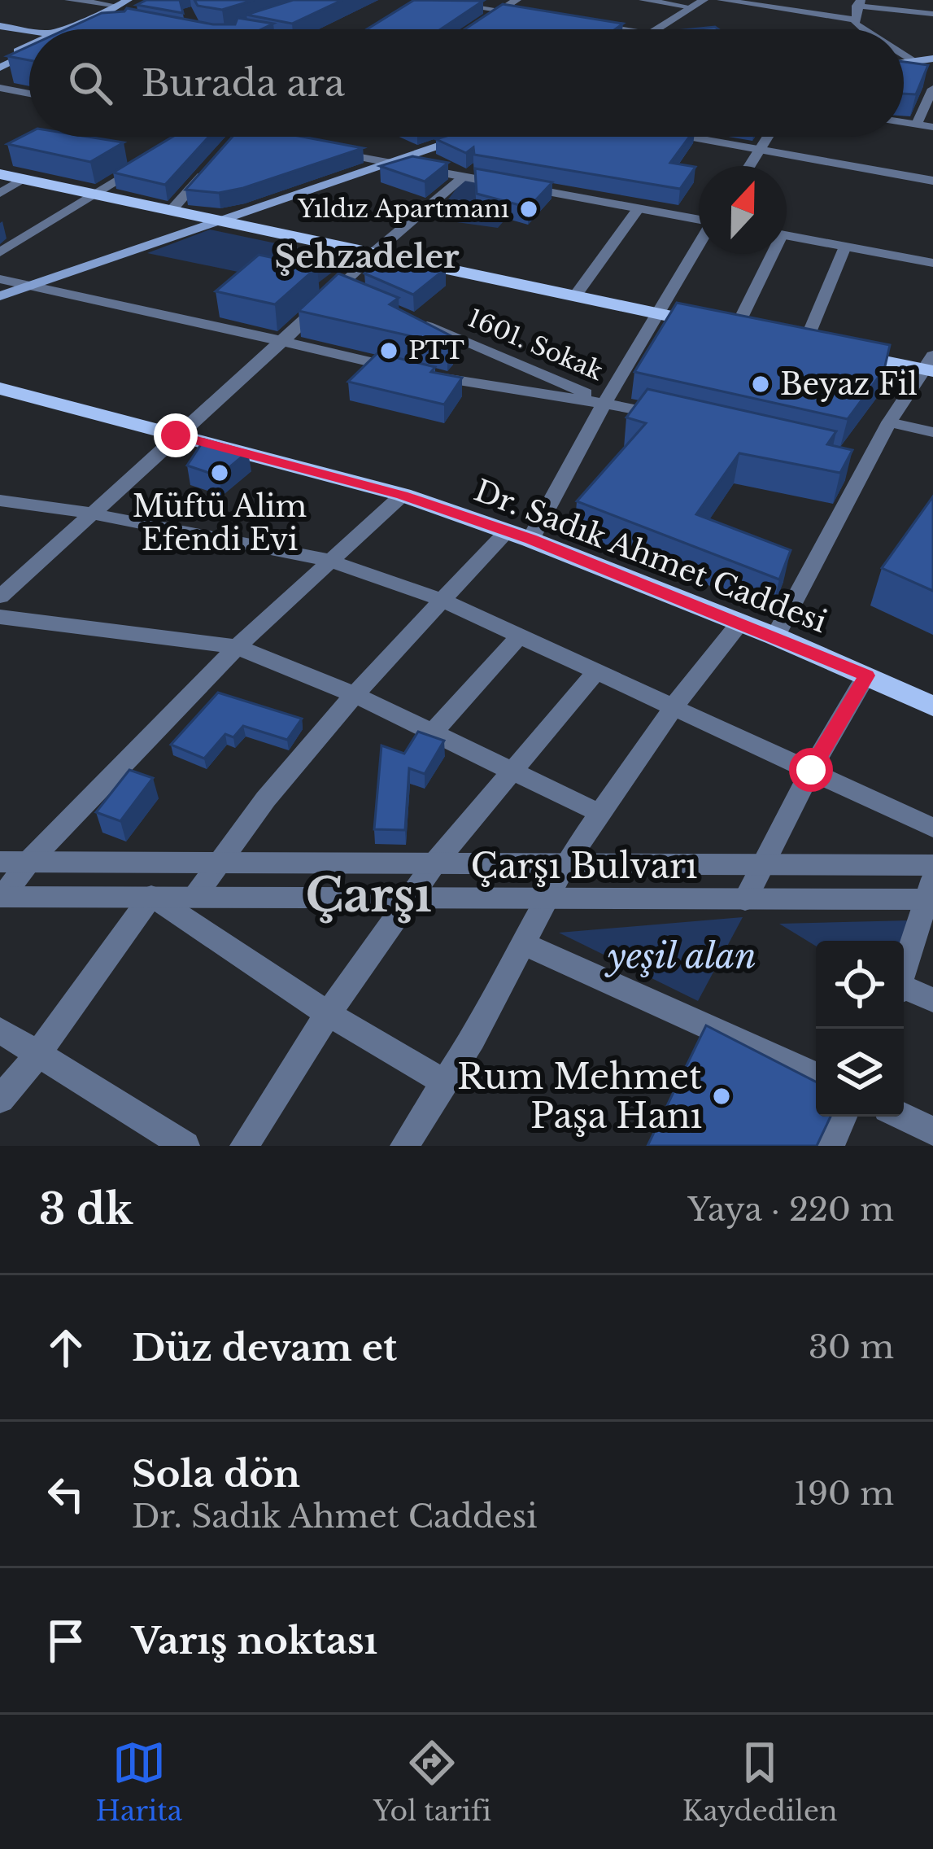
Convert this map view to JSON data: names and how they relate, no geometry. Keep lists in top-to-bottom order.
{
  "streets": {
    "main road": ["Dr. Sadık Ahmet Caddesi"],
    "street": ["1601. Sokak", "Çarşı Bulvarı"]
  },
  "districts": ["Şehzadeler", "Çarşı"],
  "parks": ["yeşil alan"],
  "places": [
    "Yıldız Apartmanı",
    "PTT",
    "Beyaz Fil",
    "Müftü Alim Efendi Evi",
    "Rum Mehmet Paşa Hanı"
  ],
  "north": "top",
  "page": {
    "search": "Burada ara",
    "heading": ["3 dk", "Yaya · 220 m"],
    "list": [
      ["Düz devam et", "30 m"],
      ["Sola dön", "Dr. Sadık Ahmet Caddesi", "190 m"],
      "Varış noktası"
    ],
    "nav": ["Harita", "Yol tarifi", "Kaydedilen"]
  }
}
